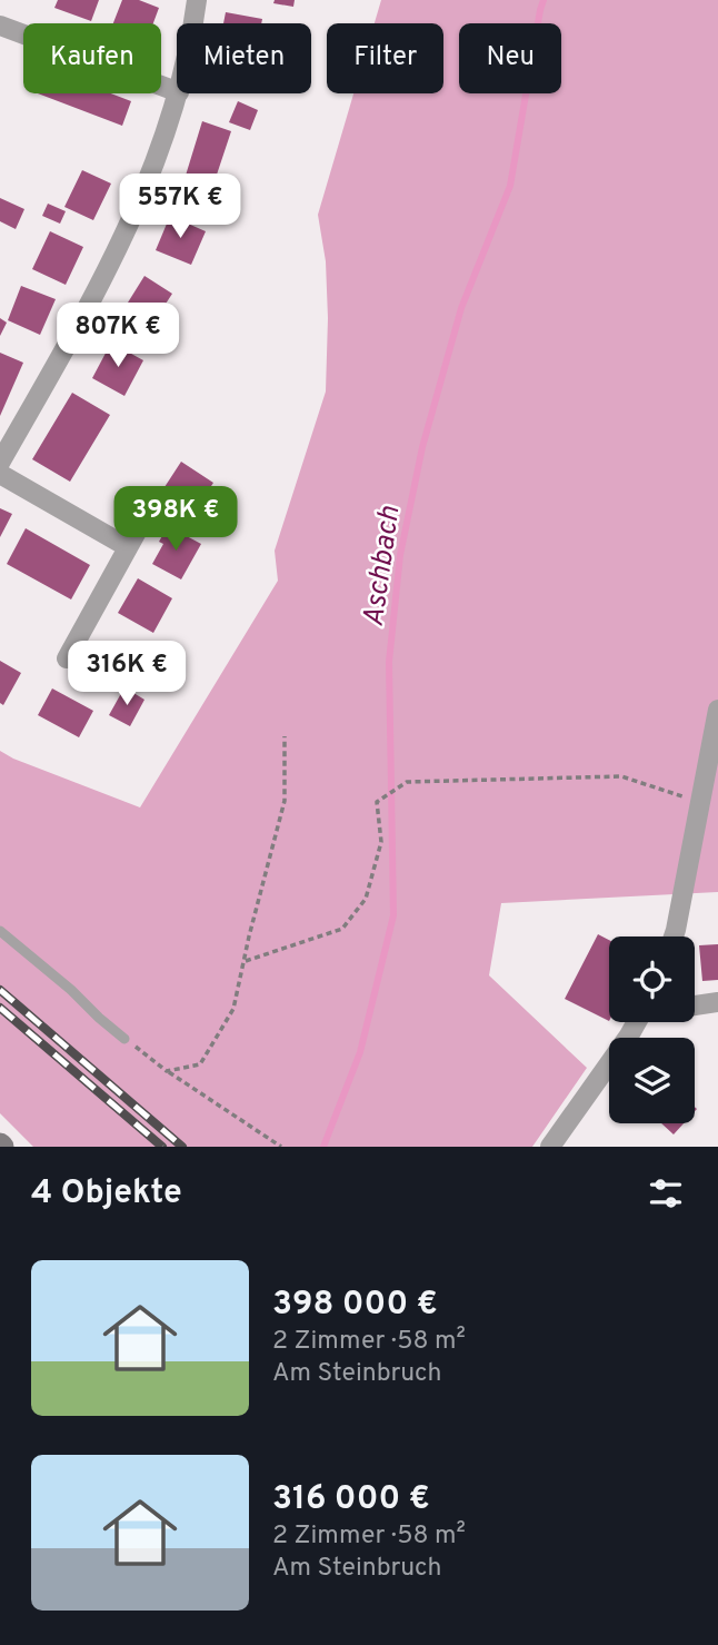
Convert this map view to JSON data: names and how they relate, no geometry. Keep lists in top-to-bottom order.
{
  "water": ["Aschbach"],
  "page": {
    "chip": [
      "Kaufen",
      "Mieten",
      "Filter",
      "Neu"
    ],
    "price": [
      "557K €",
      "807K €",
      "398K €",
      "316K €"
    ],
    "heading": "4 Objekte",
    "list": [
      {
        "name": "398 000 €",
        "note": "2 Zimmer · 58 m² · Am Steinbruch"
      },
      {
        "name": "316 000 €",
        "note": "2 Zimmer · 58 m² · Am Steinbruch"
      }
    ]
  }
}
